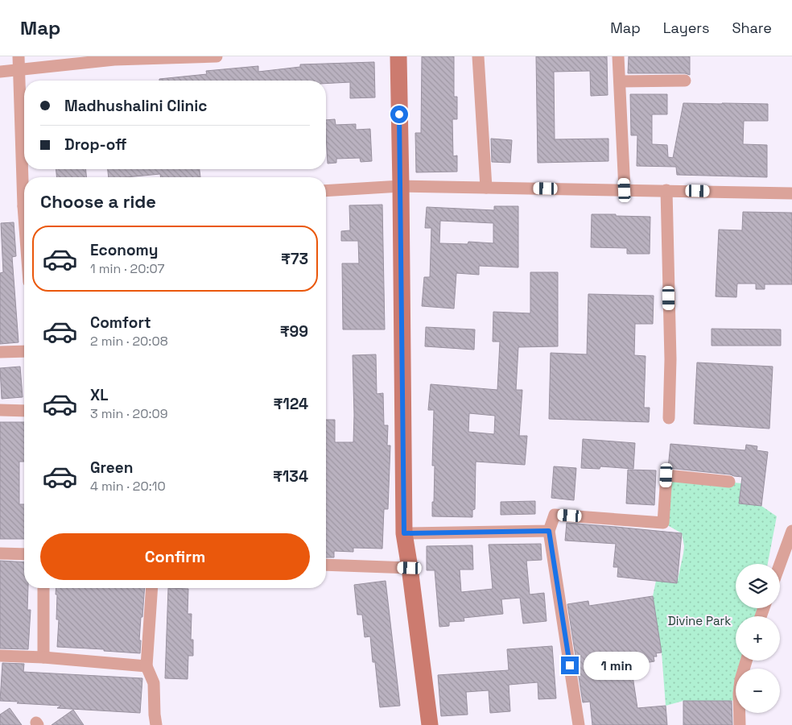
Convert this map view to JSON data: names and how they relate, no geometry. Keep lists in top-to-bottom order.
{
  "parks": ["Divine Park"],
  "page": {
    "header": "Map",
    "nav": ["Map", "Layers", "Share"],
    "banner": ["Madhushalini Clinic", "Drop-off"],
    "heading": "Choose a ride",
    "list": [
      {
        "name": "Economy",
        "note": "1 min · 20:07",
        "value": "₹73"
      },
      {
        "name": "Comfort",
        "note": "2 min · 20:08",
        "value": "₹99"
      },
      {
        "name": "XL",
        "note": "3 min · 20:09",
        "value": "₹124"
      },
      {
        "name": "Green",
        "note": "4 min · 20:10",
        "value": "₹134"
      }
    ],
    "buttons": "Confirm",
    "map_buttons": ["+", "−"],
    "bubble": "1 min"
  }
}
